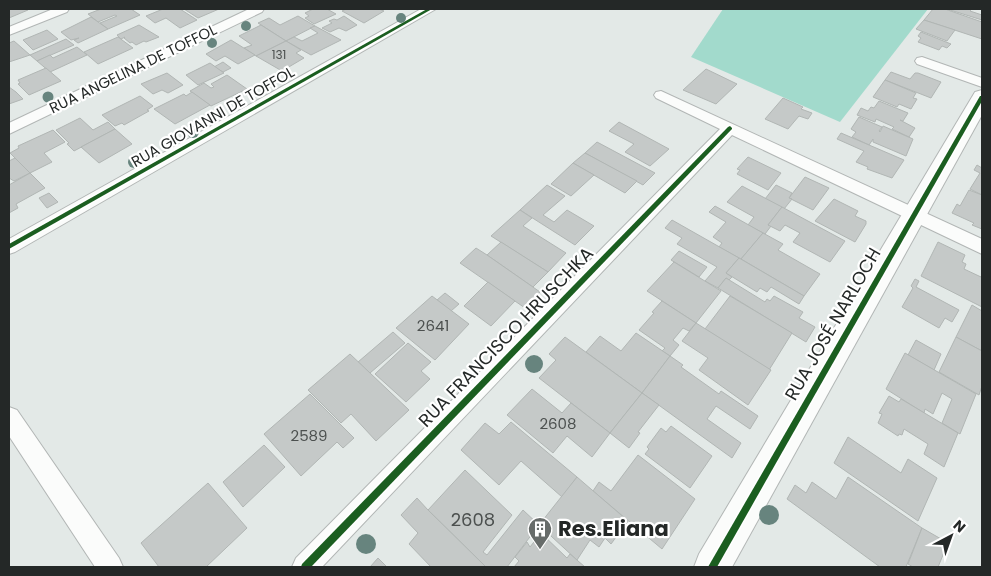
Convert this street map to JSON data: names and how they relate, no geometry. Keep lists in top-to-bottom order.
{
  "streets": {
    "main road": ["RUA JOSÉ NARLOCH"],
    "street": ["RUA ANGELINA DE TOFFOL", "RUA GIOVANNI DE TOFFOL", "RUA FRANCISCO HRUSCHKA"]
  },
  "places": {
    "building": ["Res.Eliana"]
  },
  "house_numbers": [
    "131",
    "2641",
    "2608",
    "2589",
    "2608"
  ],
  "north": "top right"
}
